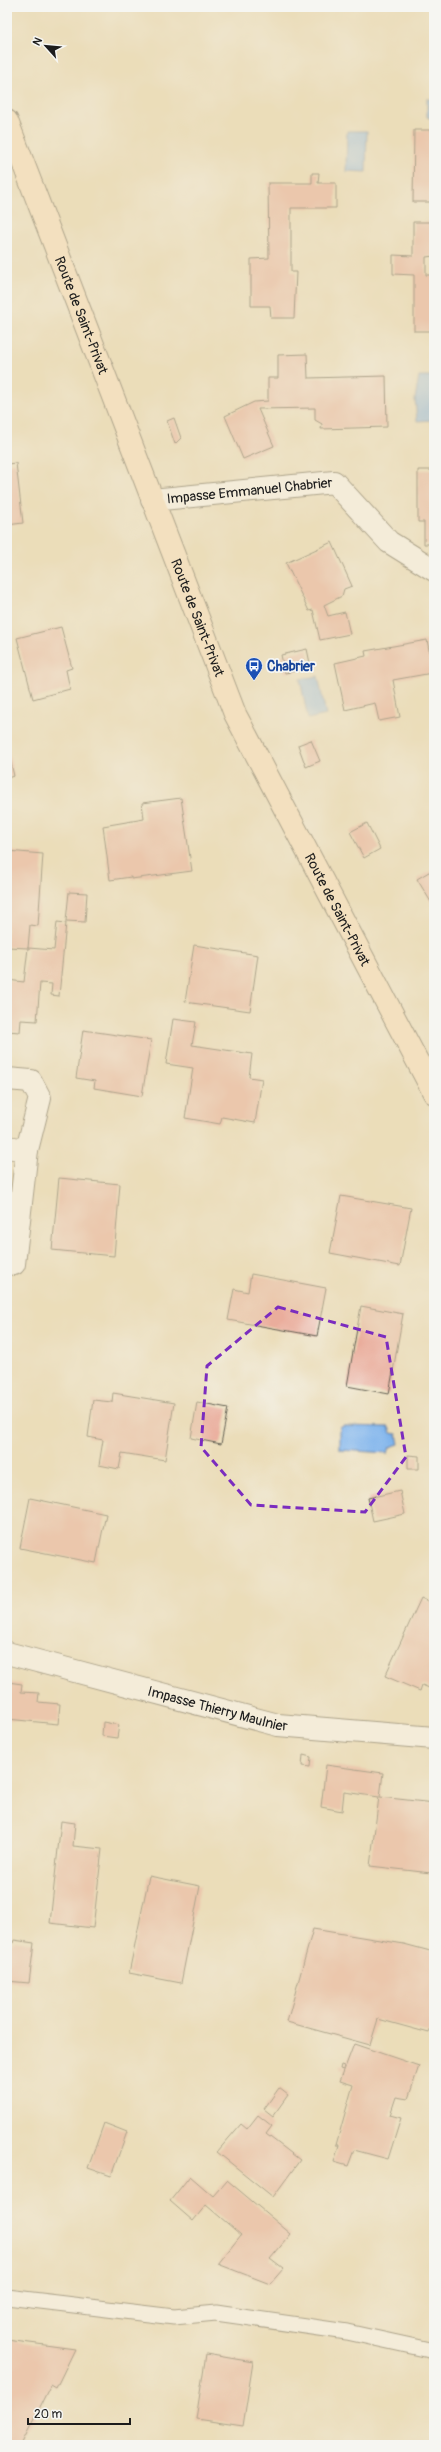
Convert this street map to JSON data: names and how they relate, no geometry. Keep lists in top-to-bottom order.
{
  "streets": {
    "street": ["Route de Saint-Privat", "Impasse Emmanuel Chabrier", "Impasse Thierry Maulnier"]
  },
  "crossings": [
    ["Route de Saint-Privat", "Impasse Emmanuel Chabrier"]
  ],
  "places": {
    "bus stop": ["Chabrier"]
  },
  "scale_bar": "20 m",
  "north": "top left"
}
